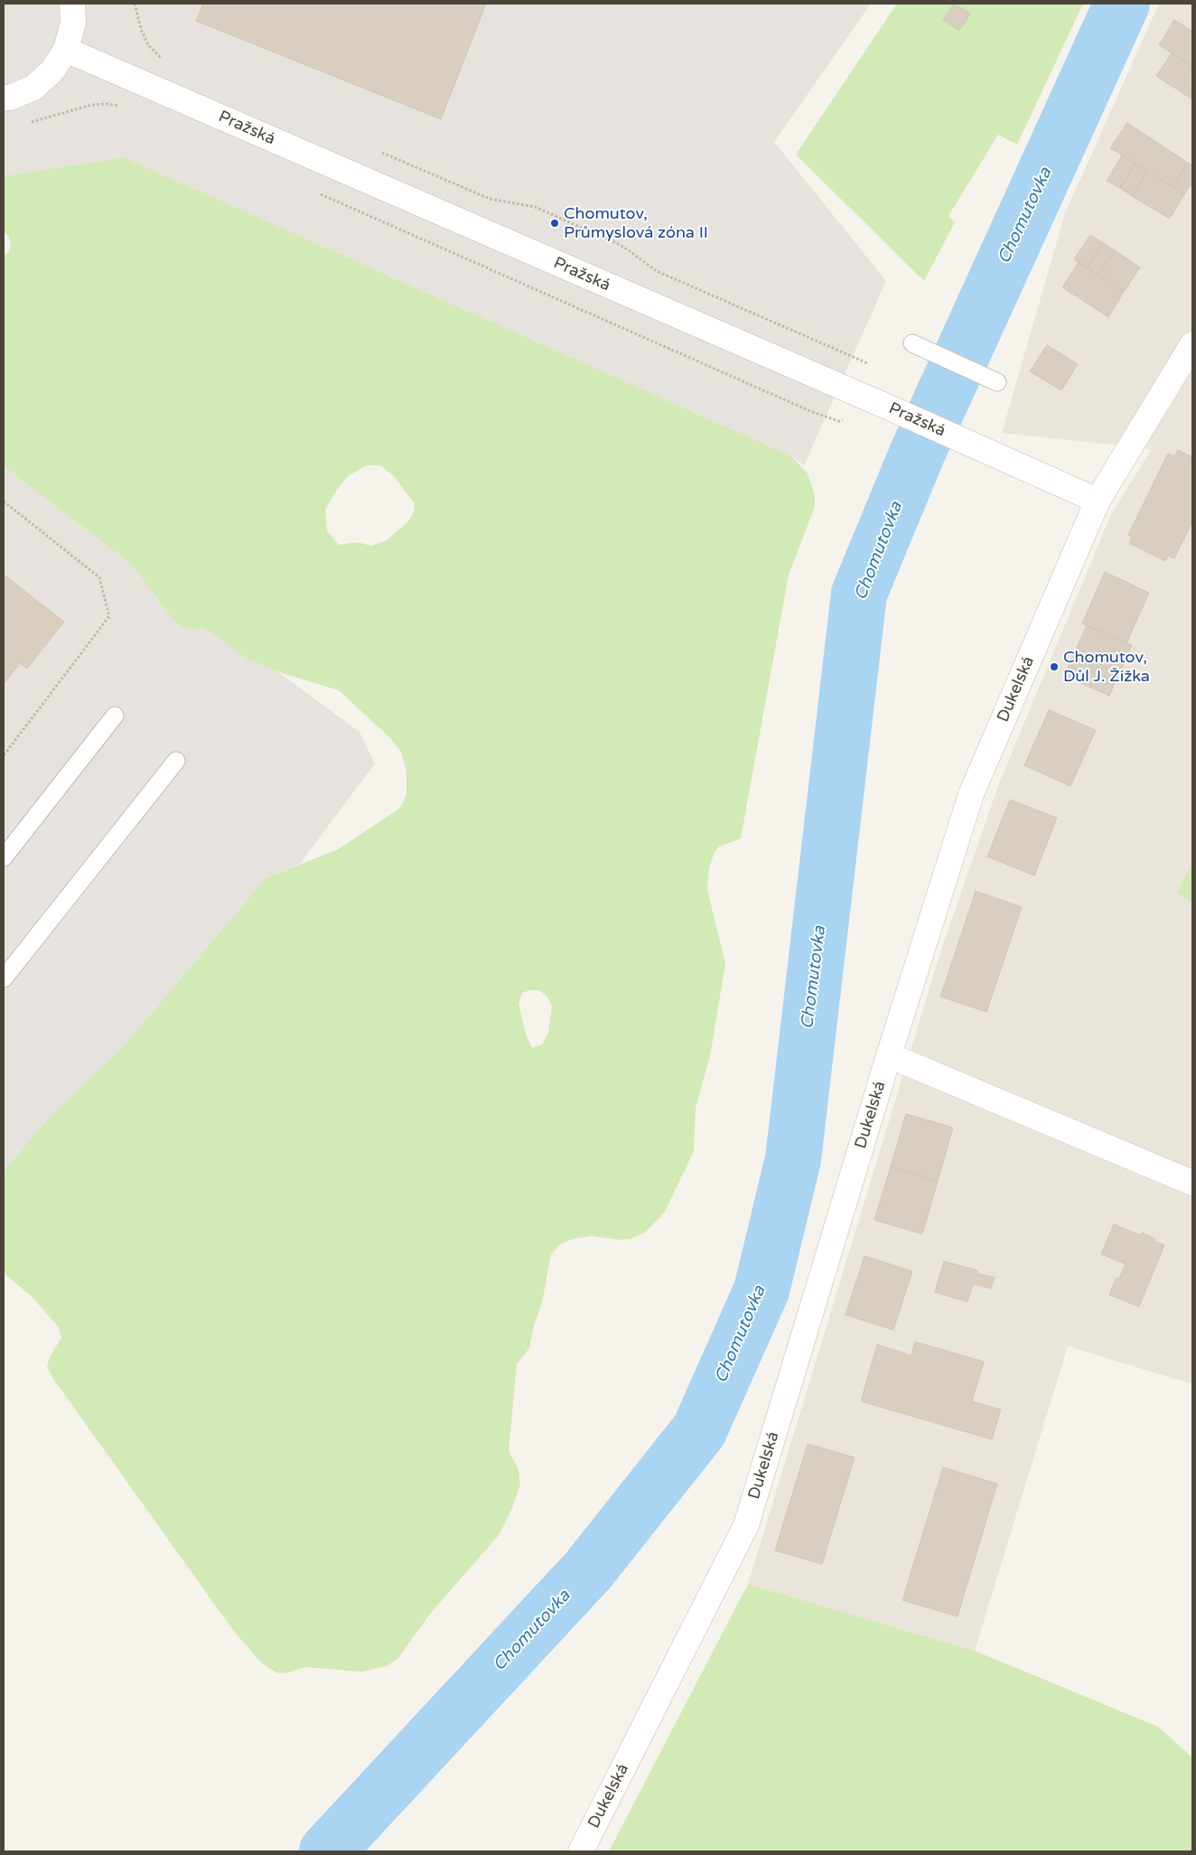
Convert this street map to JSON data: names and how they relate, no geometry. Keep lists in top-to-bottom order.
{
  "streets": {
    "street": ["Pražská", "Dukelská"]
  },
  "crossings": [
    ["Pražská", "Dukelská"]
  ],
  "water": ["Chomutovka"],
  "places": ["Chomutov, Průmyslová zóna II", "Chomutov, Důl J. Žižka"]
}
